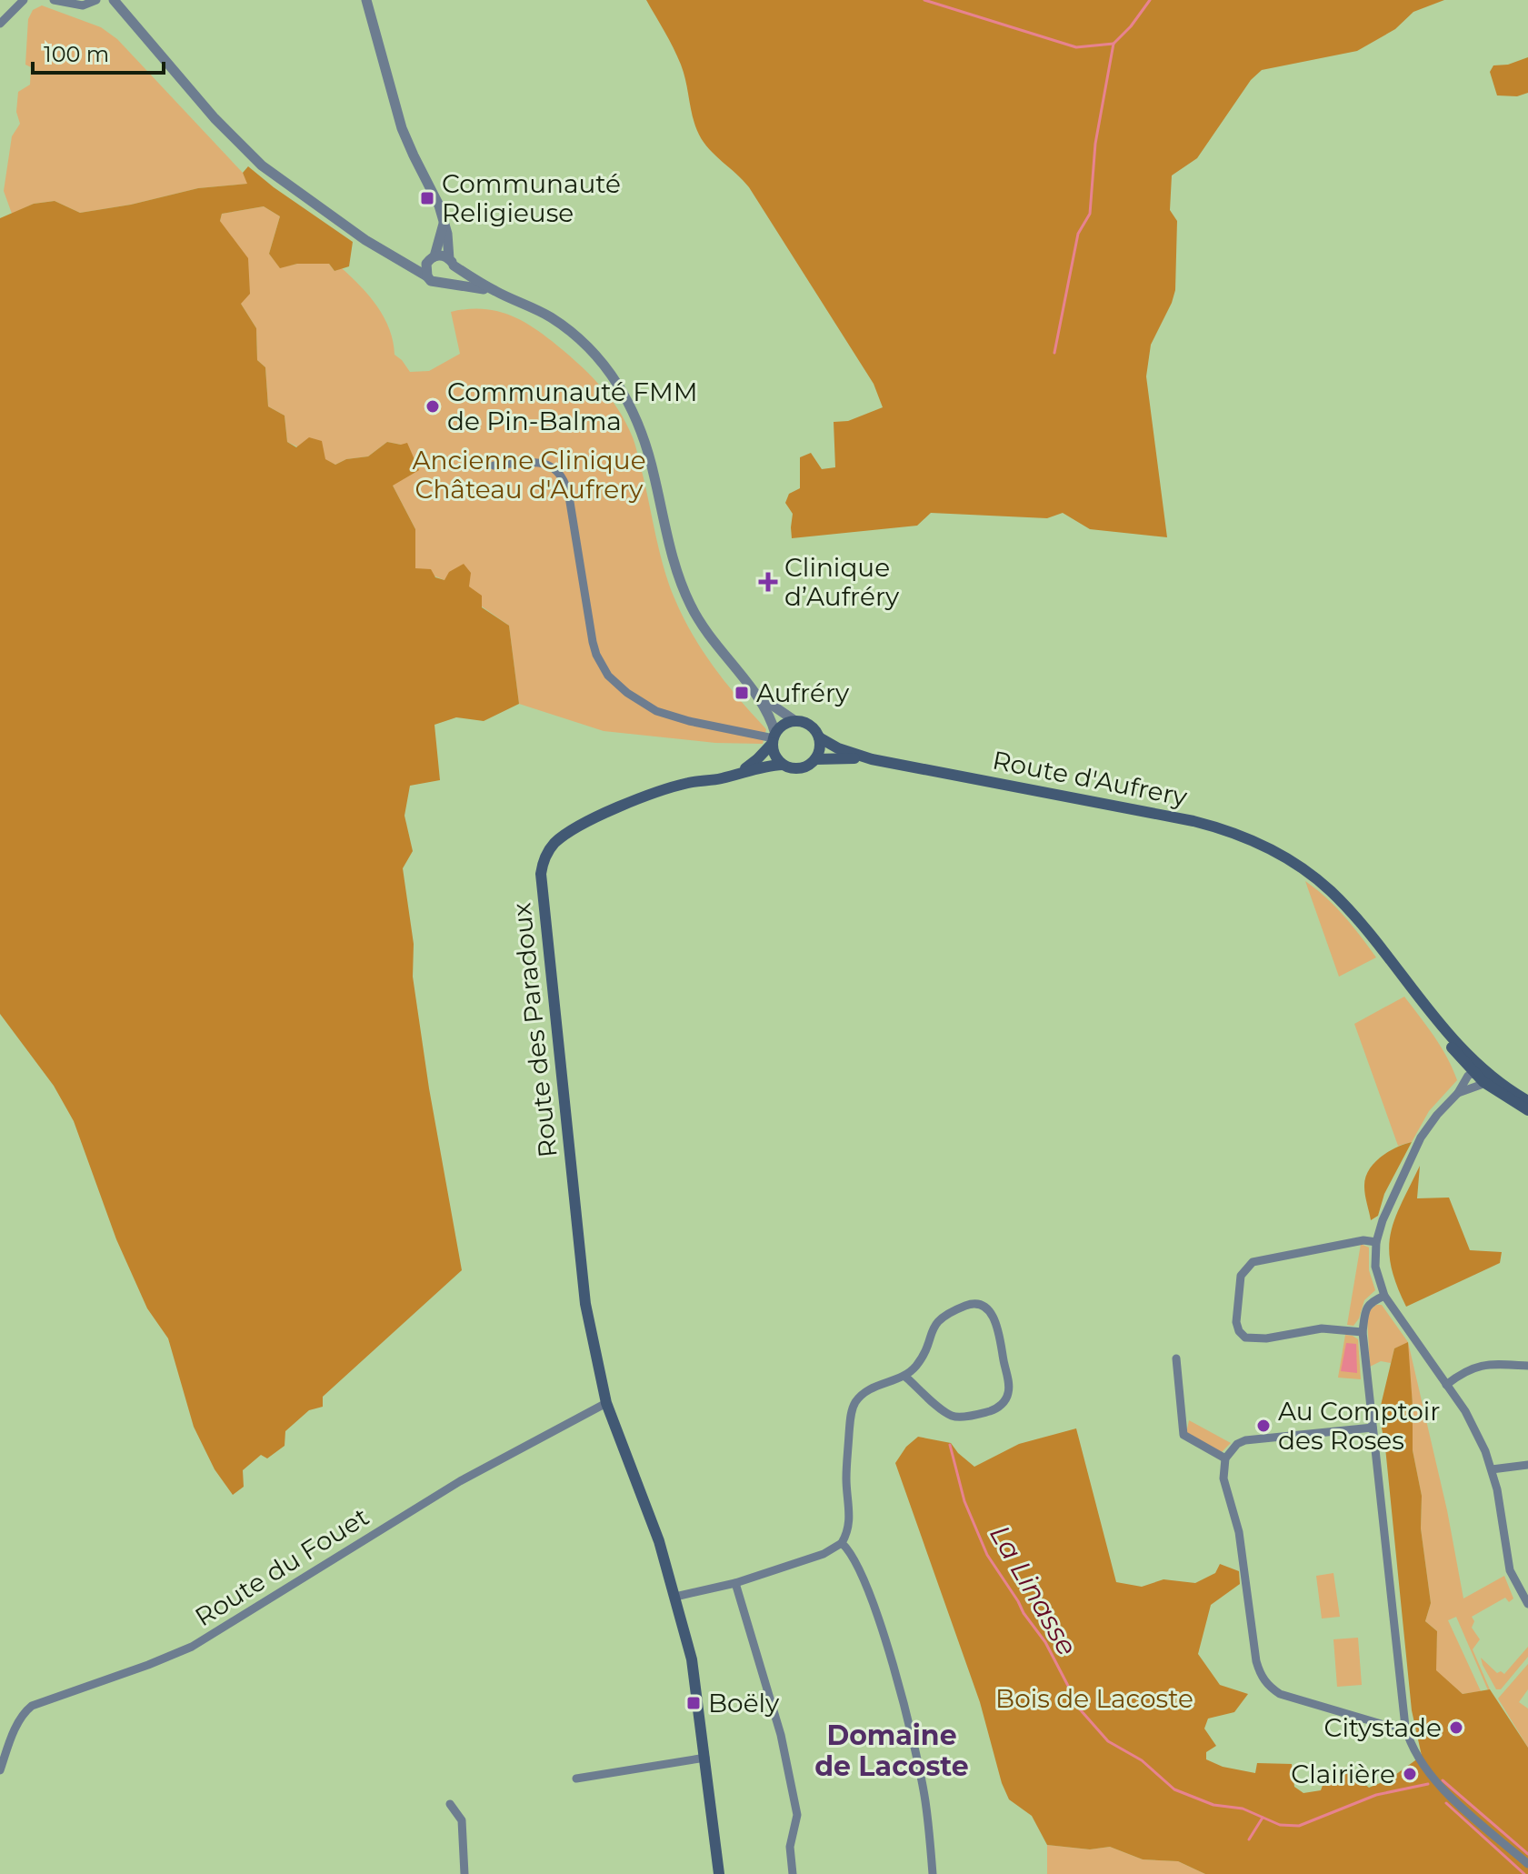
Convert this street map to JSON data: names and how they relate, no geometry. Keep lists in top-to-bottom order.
{
  "streets": {
    "main road": ["Route d'Aufrery", "Route des Paradoux"],
    "street": ["Route du Fouet"]
  },
  "crossings": [
    ["Route d'Aufrery", "Route des Paradoux"],
    ["Route des Paradoux", "Route du Fouet"]
  ],
  "districts": ["Domaine de Lacoste"],
  "water": ["La Linasse"],
  "parks": ["Ancienne Clinique Château d'Aufrery", "Bois de Lacoste"],
  "places": {
    "transit": ["Communauté Religieuse", "Aufréry", "Boëly"],
    "other": [
      "Communauté FMM de Pin-Balma",
      "Au Comptoir des Roses",
      "Citystade",
      "Clairière"
    ],
    "health": ["Clinique d’Aufréry"]
  },
  "scale_bar": "100 m"
}
